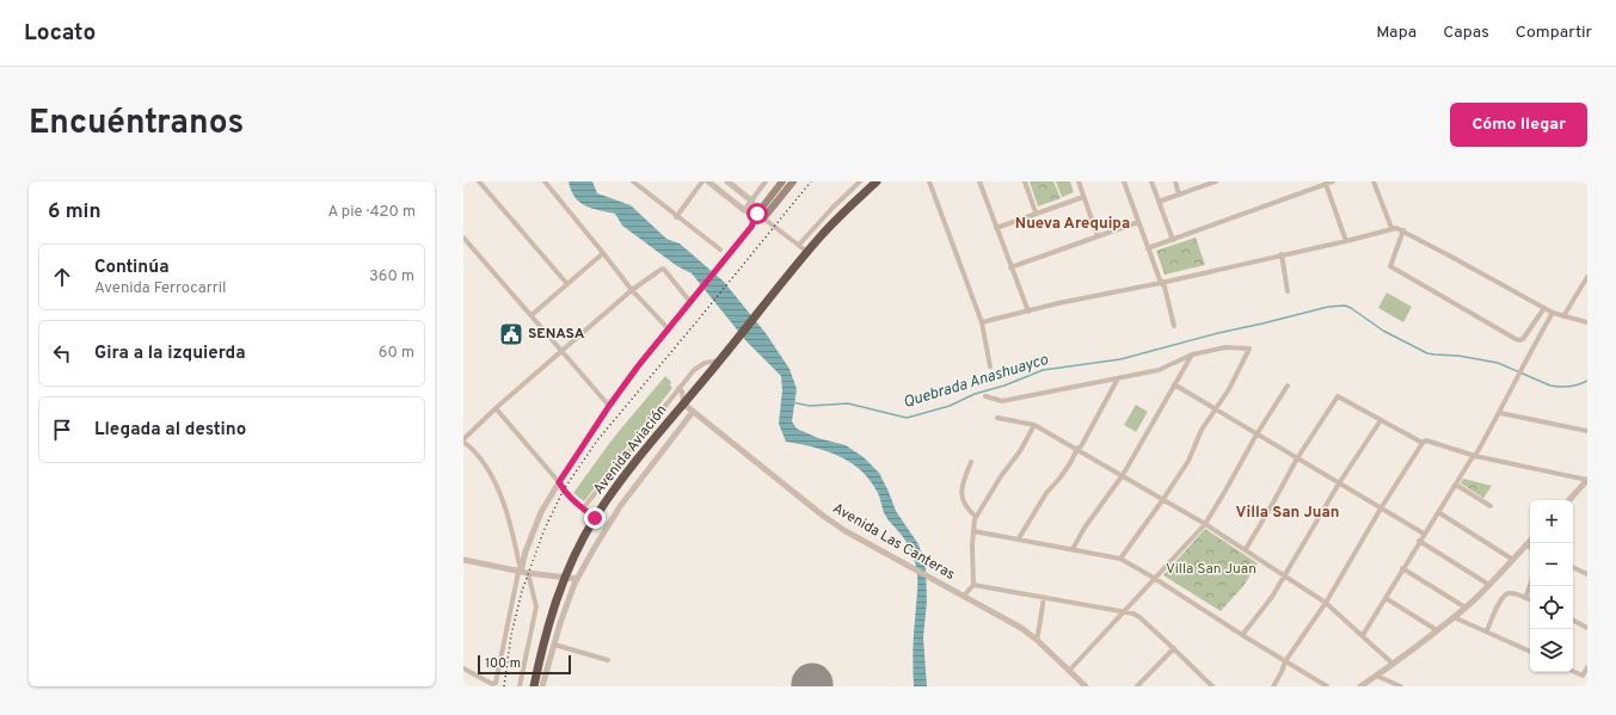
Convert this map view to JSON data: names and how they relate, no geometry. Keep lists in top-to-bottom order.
{
  "streets": {
    "highway": ["Avenida Aviación"],
    "street": ["Avenida Las Canteras"]
  },
  "crossings": [
    ["Avenida Aviación", "Avenida Las Canteras"]
  ],
  "districts": ["Nueva Arequipa", "Villa San Juan"],
  "water": ["Quebrada Anashuayco"],
  "parks": ["Villa San Juan"],
  "places": {
    "public building": ["SENASA"]
  },
  "scale_bar": "100 m",
  "page": {
    "header": "Locato",
    "nav": ["Mapa", "Capas", "Compartir"],
    "title": "Encuéntranos",
    "buttons": "Cómo llegar",
    "heading": ["6 min", "A pie · 420 m"],
    "list": [
      ["Continúa", "Avenida Ferrocarril", "360 m"],
      ["Gira a la izquierda", "60 m"],
      "Llegada al destino"
    ],
    "map_buttons": ["+", "−"],
    "scale": "100 m"
  }
}
